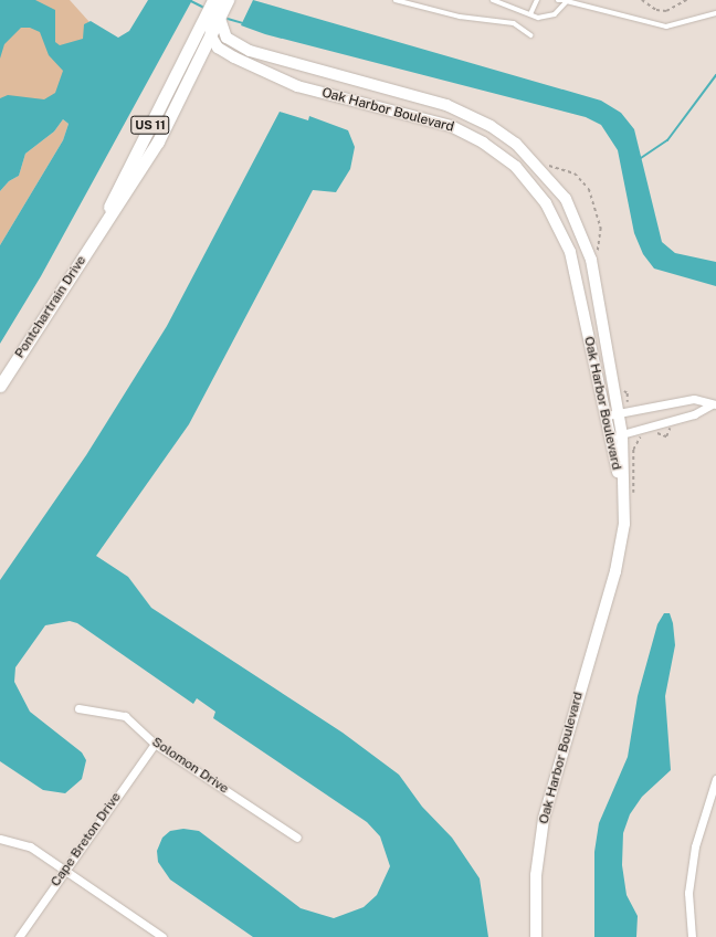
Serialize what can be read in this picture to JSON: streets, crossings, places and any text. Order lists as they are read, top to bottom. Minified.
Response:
{"streets":{"main road":["US 11","Pontchartrain Drive"],"street":["Oak Harbor Boulevard","Solomon Drive","Cape Breton Drive"]},"crossings":[["Oak Harbor Boulevard","Pontchartrain Drive"],["Solomon Drive","Cape Breton Drive"]]}
